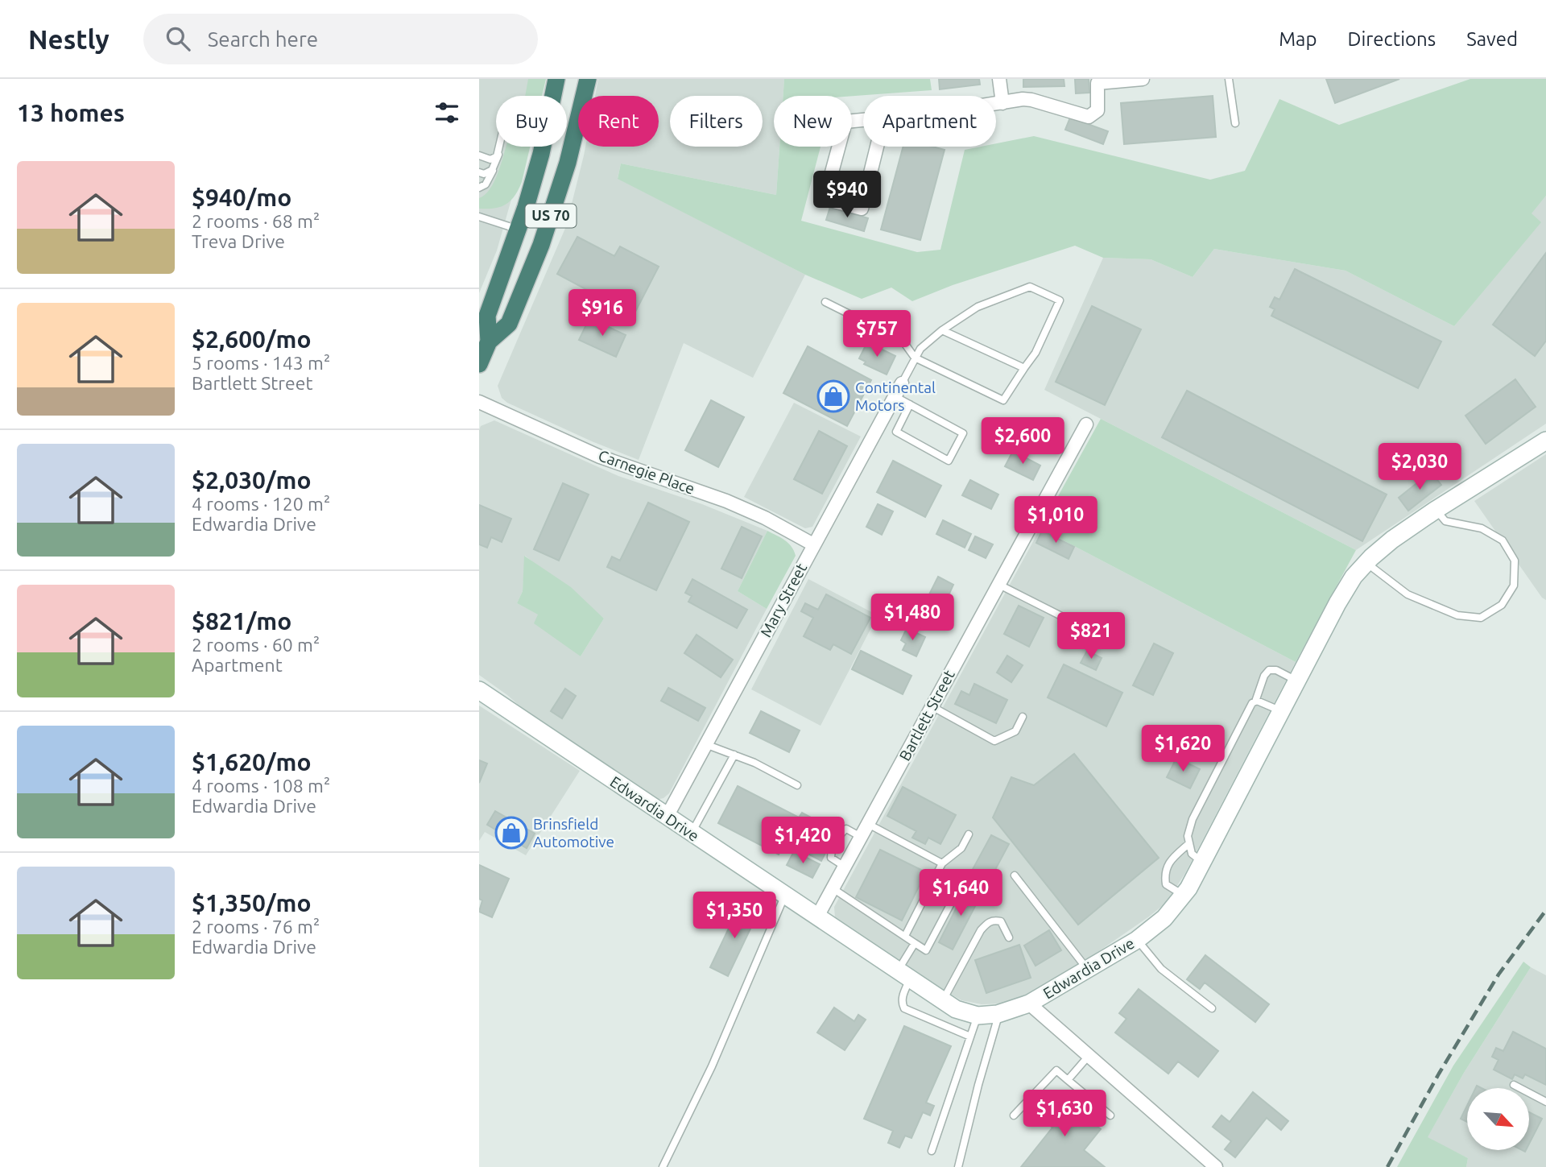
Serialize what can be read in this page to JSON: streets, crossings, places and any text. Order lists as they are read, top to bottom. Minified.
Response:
{"streets":{"highway":["US 70"],"main road":["Edwardia Drive"],"street":["Carnegie Place","Mary Street","Bartlett Street"]},"crossings":[["Carnegie Place","Mary Street"],["Mary Street","Edwardia Drive"],["Bartlett Street","Edwardia Drive"]],"places":{"shop":["Continental Motors","Brinsfield Automotive"]},"north":"bottom right","page":{"header":"Nestly","search":"Search here","nav":["Map","Directions","Saved"],"heading":"13 homes","chip":["Buy","Rent","Filters","New","Apartment"],"list":[{"name":"$940/mo","note":"2 rooms · 68 m² · Treva Drive"},{"name":"$2,600/mo","note":"5 rooms · 143 m² · Bartlett Street"},{"name":"$2,030/mo","note":"4 rooms · 120 m² · Edwardia Drive"},{"name":"$821/mo","note":"2 rooms · 60 m² · Apartment"},{"name":"$1,620/mo","note":"4 rooms · 108 m² · Edwardia Drive"},{"name":"$1,350/mo","note":"2 rooms · 76 m² · Edwardia Drive"}],"price":["$940","$916","$757","$2,600","$2,030","$1,010","$1,480","$821","$1,620","$1,420","$1,640","$1,350","$1,630"]}}
